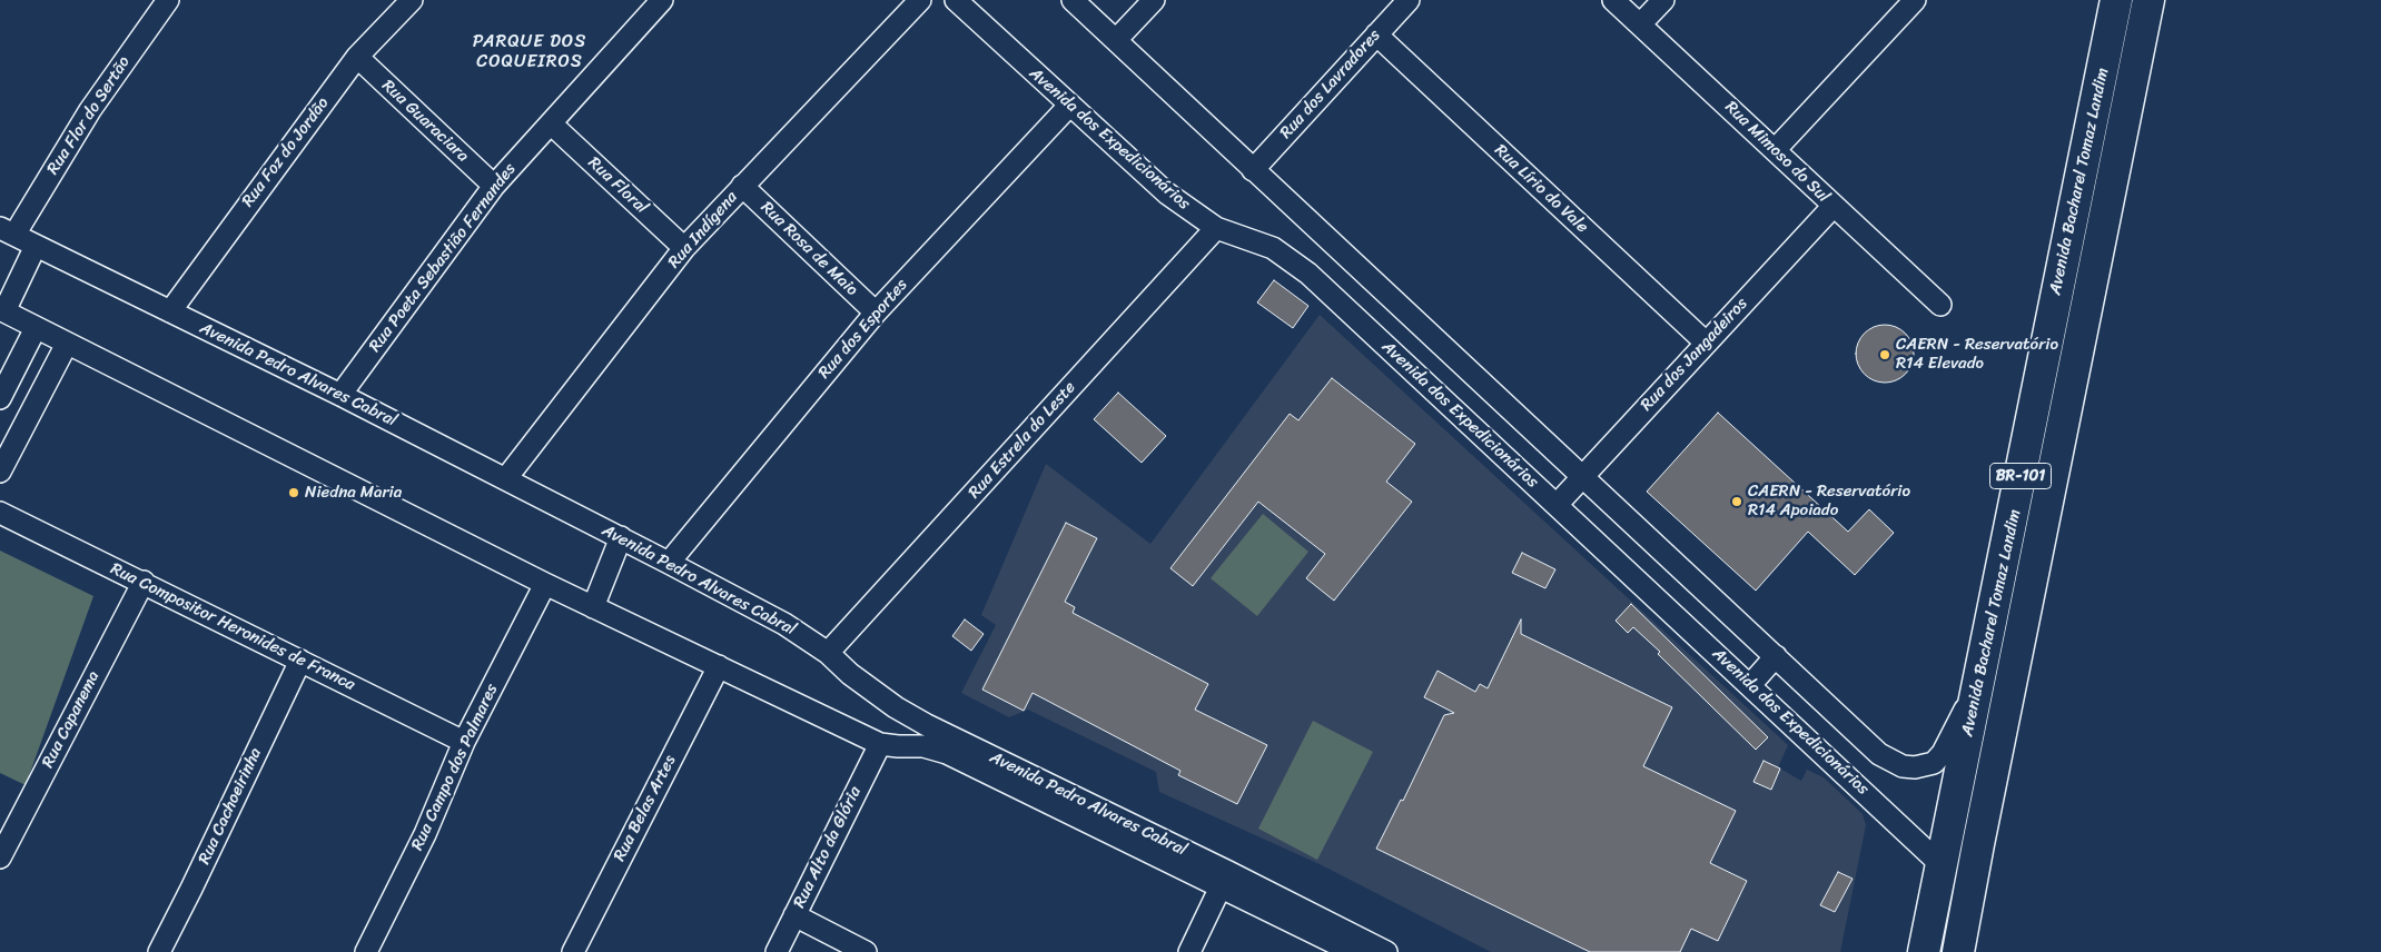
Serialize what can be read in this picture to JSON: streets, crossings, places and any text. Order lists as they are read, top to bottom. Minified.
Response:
{"streets":{"highway":["Avenida Bacharel Tomaz Landim","BR-101"],"street":["Rua dos Lavradores","Rua Flor do Sertão","Rua Guaraciara","Avenida dos Expedicionários","Rua Foz do Jordão","Rua Mimoso do Sul","Rua Floral","Rua Lírio do Vale","Rua Indígena","Rua Rosa de Maio","Rua Poeta Sebastião Fernandes","Rua dos Esportes","Rua dos Jangadeiros","Avenida Pedro Alvares Cabral","Rua Estrela do Leste","Rua Compositor Heronides de Franca","Rua Capanema","Rua Campo dos Palmares","Rua Cachoeirinha","Rua Belas Artes","Rua Alto da Glória"]},"crossings":[["Rua dos Lavradores","Rua Lírio do Vale"],["Rua Flor do Sertão","Avenida Pedro Alvares Cabral"],["Rua Guaraciara","Rua Foz do Jordão"],["Rua Guaraciara","Rua Poeta Sebastião Fernandes"],["Avenida dos Expedicionários","Avenida Bacharel Tomaz Landim"],["Avenida dos Expedicionários","Rua dos Esportes"],["Avenida dos Expedicionários","Rua dos Jangadeiros"],["Avenida dos Expedicionários","Rua Estrela do Leste"],["Rua Foz do Jordão","Avenida Pedro Alvares Cabral"],["Rua Mimoso do Sul","Rua dos Jangadeiros"],["Rua Floral","Rua Indígena"],["Rua Floral","Rua Poeta Sebastião Fernandes"],["Rua Lírio do Vale","Rua dos Jangadeiros"],["Rua Indígena","Rua Rosa de Maio"],["Rua Indígena","Avenida Pedro Alvares Cabral"],["Rua Rosa de Maio","Rua dos Esportes"],["Rua Poeta Sebastião Fernandes","Avenida Pedro Alvares Cabral"],["Rua dos Esportes","Avenida Pedro Alvares Cabral"],["Avenida Pedro Alvares Cabral","Rua Estrela do Leste"],["Avenida Pedro Alvares Cabral","Rua Campo dos Palmares"],["Avenida Pedro Alvares Cabral","Rua Belas Artes"],["Avenida Pedro Alvares Cabral","Rua Alto da Glória"],["Rua Compositor Heronides de Franca","Rua Capanema"],["Rua Compositor Heronides de Franca","Rua Campo dos Palmares"],["Rua Compositor Heronides de Franca","Rua Cachoeirinha"]],"districts":["PARQUE DOS COQUEIROS"],"places":["CAERN - Reservatório R14 Elevado","Niedna Maria","CAERN - Reservatório R14 Apoiado"]}
